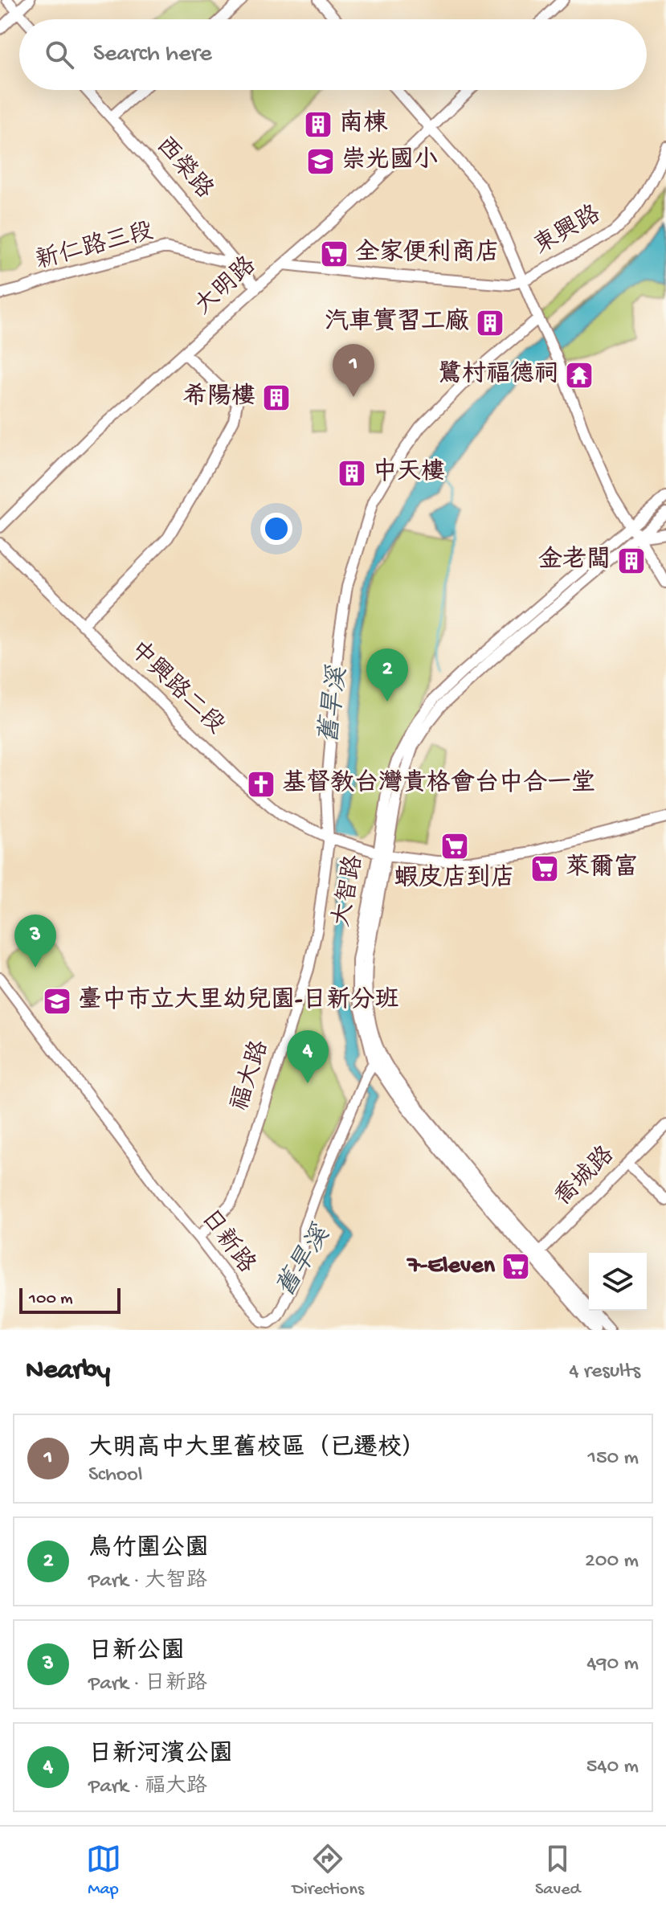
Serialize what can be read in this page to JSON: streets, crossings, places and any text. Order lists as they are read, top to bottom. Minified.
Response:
{"streets":{"street":["西榮路","東興路","新仁路三段","大明路","中興路二段","大智路","福大路","喬城路","日新路"]},"crossings":[["西榮路","新仁路三段"],["西榮路","大明路"],["中興路二段","大智路"],["中興路二段","福大路"],["大智路","喬城路"],["大智路","日新路"],["福大路","日新路"]],"water":["舊旱溪"],"places":{"building":["南棟","汽車實習工廠","希陽樓","中天樓","金老闆"],"school or university":["崇光國小","臺中市立大里幼兒園-日新分班"],"supermarket":["全家便利商店","蝦皮店到店","萊爾富","7-Eleven"],"temple":["鷺村福德祠"],"church":["基督教台灣貴格會台中合一堂"]},"scale_bar":"100 m","page":{"search":"Search here","pins":["1","2","3","4"],"scale":"100 m","heading":["Nearby","4 results"],"list":[{"mark":"1","name":"大明高中大里舊校區（已遷校）","note":"School","value":"150 m"},{"mark":"2","name":"鳥竹圍公園","note":"Park · 大智路","value":"200 m"},{"mark":"3","name":"日新公園","note":"Park · 日新路","value":"490 m"},{"mark":"4","name":"日新河濱公園","note":"Park · 福大路","value":"540 m"}],"nav":["Map","Directions","Saved"]}}
